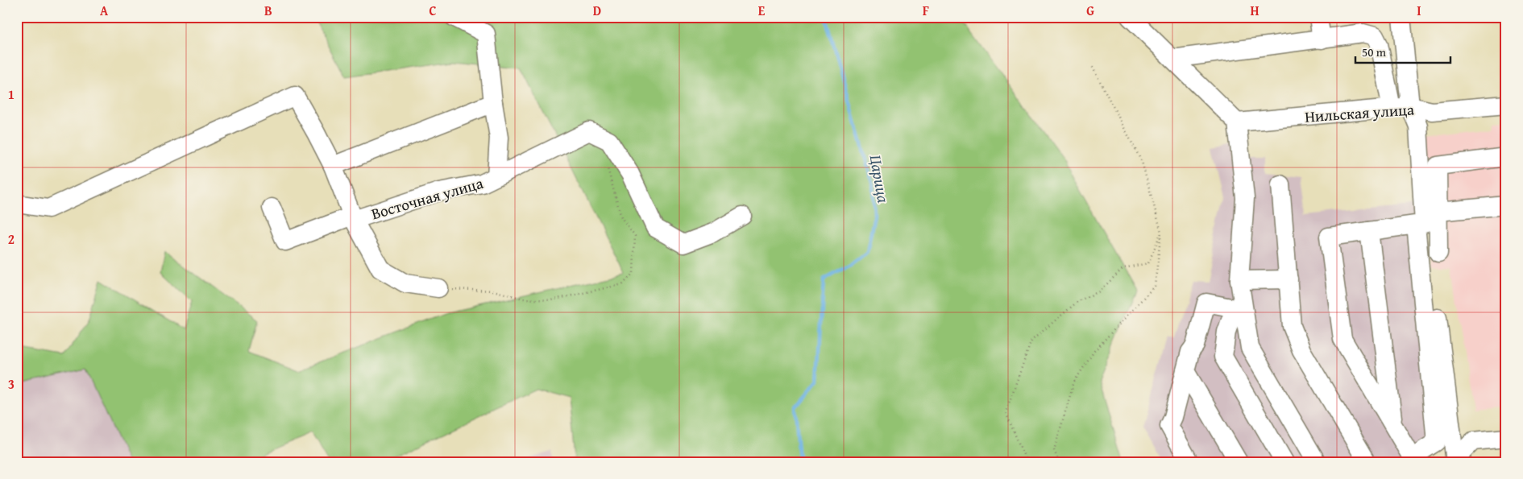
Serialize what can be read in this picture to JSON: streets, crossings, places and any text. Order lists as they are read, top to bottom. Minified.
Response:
{"streets":{"street":["Нильская улица","Восточная улица"]},"water":["Царица"],"scale_bar":"50 m","grid":{"columns":["A","B","C","D","E","F","G","H","I"],"rows":["1","2","3"]}}
